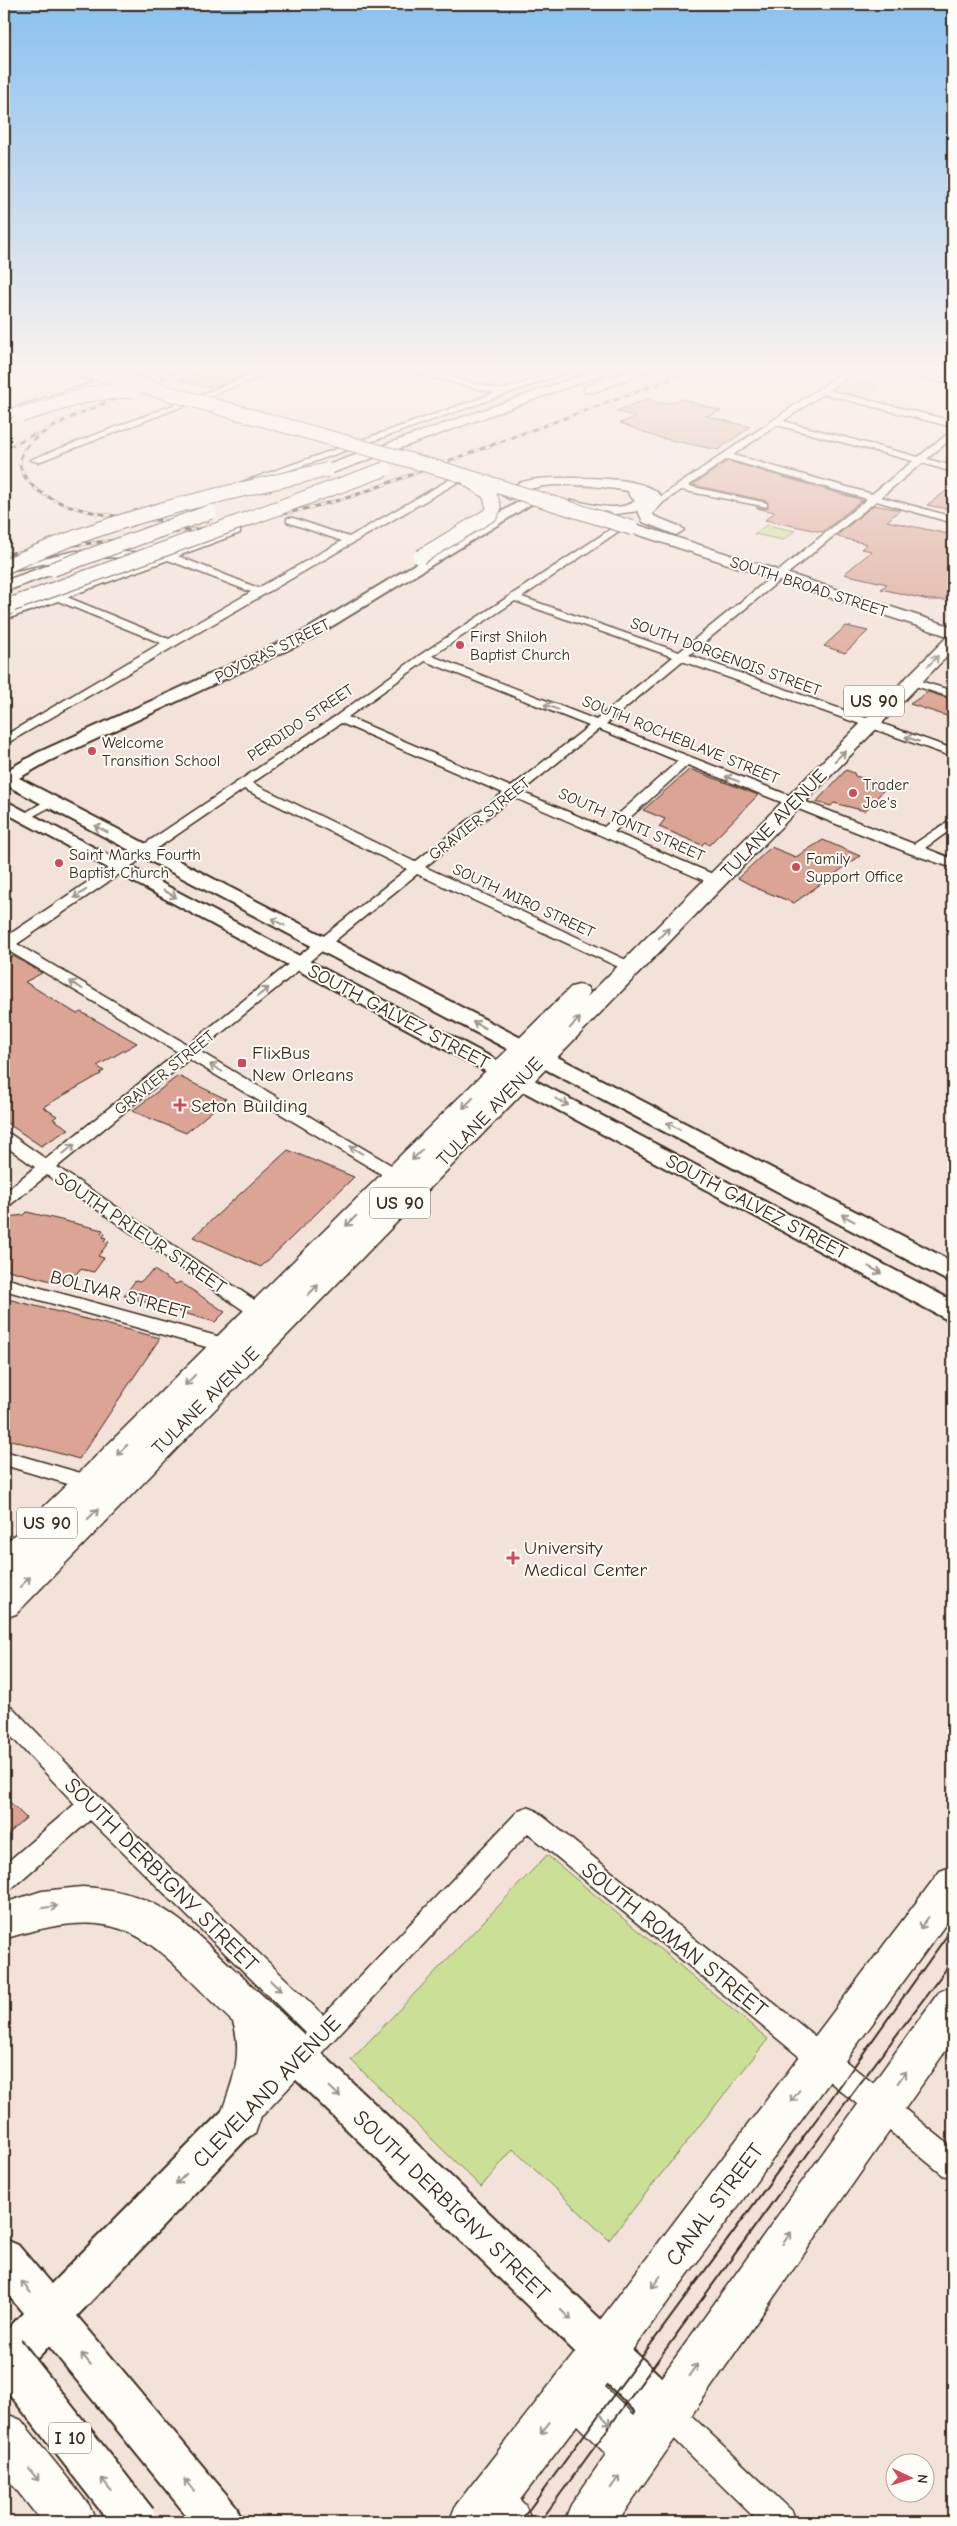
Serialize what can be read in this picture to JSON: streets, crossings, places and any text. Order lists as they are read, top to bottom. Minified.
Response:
{"streets":{"main road":["SOUTH BROAD STREET","US 90","TULANE AVENUE","CANAL STREET","I 10"],"street":["POYDRAS STREET","SOUTH DORGENOIS STREET","PERDIDO STREET","SOUTH ROCHEBLAVE STREET","GRAVIER STREET","SOUTH TONTI STREET","SOUTH MIRO STREET","SOUTH GALVEZ STREET","SOUTH PRIEUR STREET","BOLIVAR STREET","SOUTH DERBIGNY STREET","SOUTH ROMAN STREET","CLEVELAND AVENUE"]},"crossings":[["SOUTH BROAD STREET","PERDIDO STREET"],["SOUTH BROAD STREET","GRAVIER STREET"],["SOUTH BROAD STREET","TULANE AVENUE"],["POYDRAS STREET","SOUTH GALVEZ STREET"],["SOUTH DORGENOIS STREET","PERDIDO STREET"],["SOUTH DORGENOIS STREET","GRAVIER STREET"],["SOUTH DORGENOIS STREET","TULANE AVENUE"],["PERDIDO STREET","SOUTH ROCHEBLAVE STREET"],["PERDIDO STREET","SOUTH TONTI STREET"],["PERDIDO STREET","SOUTH MIRO STREET"],["PERDIDO STREET","SOUTH GALVEZ STREET"],["SOUTH ROCHEBLAVE STREET","GRAVIER STREET"],["SOUTH ROCHEBLAVE STREET","TULANE AVENUE"],["GRAVIER STREET","SOUTH TONTI STREET"],["GRAVIER STREET","SOUTH MIRO STREET"],["GRAVIER STREET","SOUTH GALVEZ STREET"],["GRAVIER STREET","SOUTH PRIEUR STREET"],["TULANE AVENUE","SOUTH TONTI STREET"],["TULANE AVENUE","SOUTH MIRO STREET"],["TULANE AVENUE","SOUTH GALVEZ STREET"],["TULANE AVENUE","SOUTH PRIEUR STREET"],["TULANE AVENUE","BOLIVAR STREET"],["SOUTH DERBIGNY STREET","CLEVELAND AVENUE"],["SOUTH DERBIGNY STREET","CANAL STREET"],["SOUTH ROMAN STREET","CLEVELAND AVENUE"],["SOUTH ROMAN STREET","CANAL STREET"]],"one_way":["SOUTH ROCHEBLAVE STREET","SOUTH DERBIGNY STREET","CLEVELAND AVENUE"],"places":{"other":["First Shiloh Baptist Church","Welcome Transition School","Trader Joe's","Saint Marks Fourth Baptist Church","Family Support Office"],"transit":["FlixBus New Orleans"],"health":["Seton Building","University Medical Center"]},"north":"right"}
